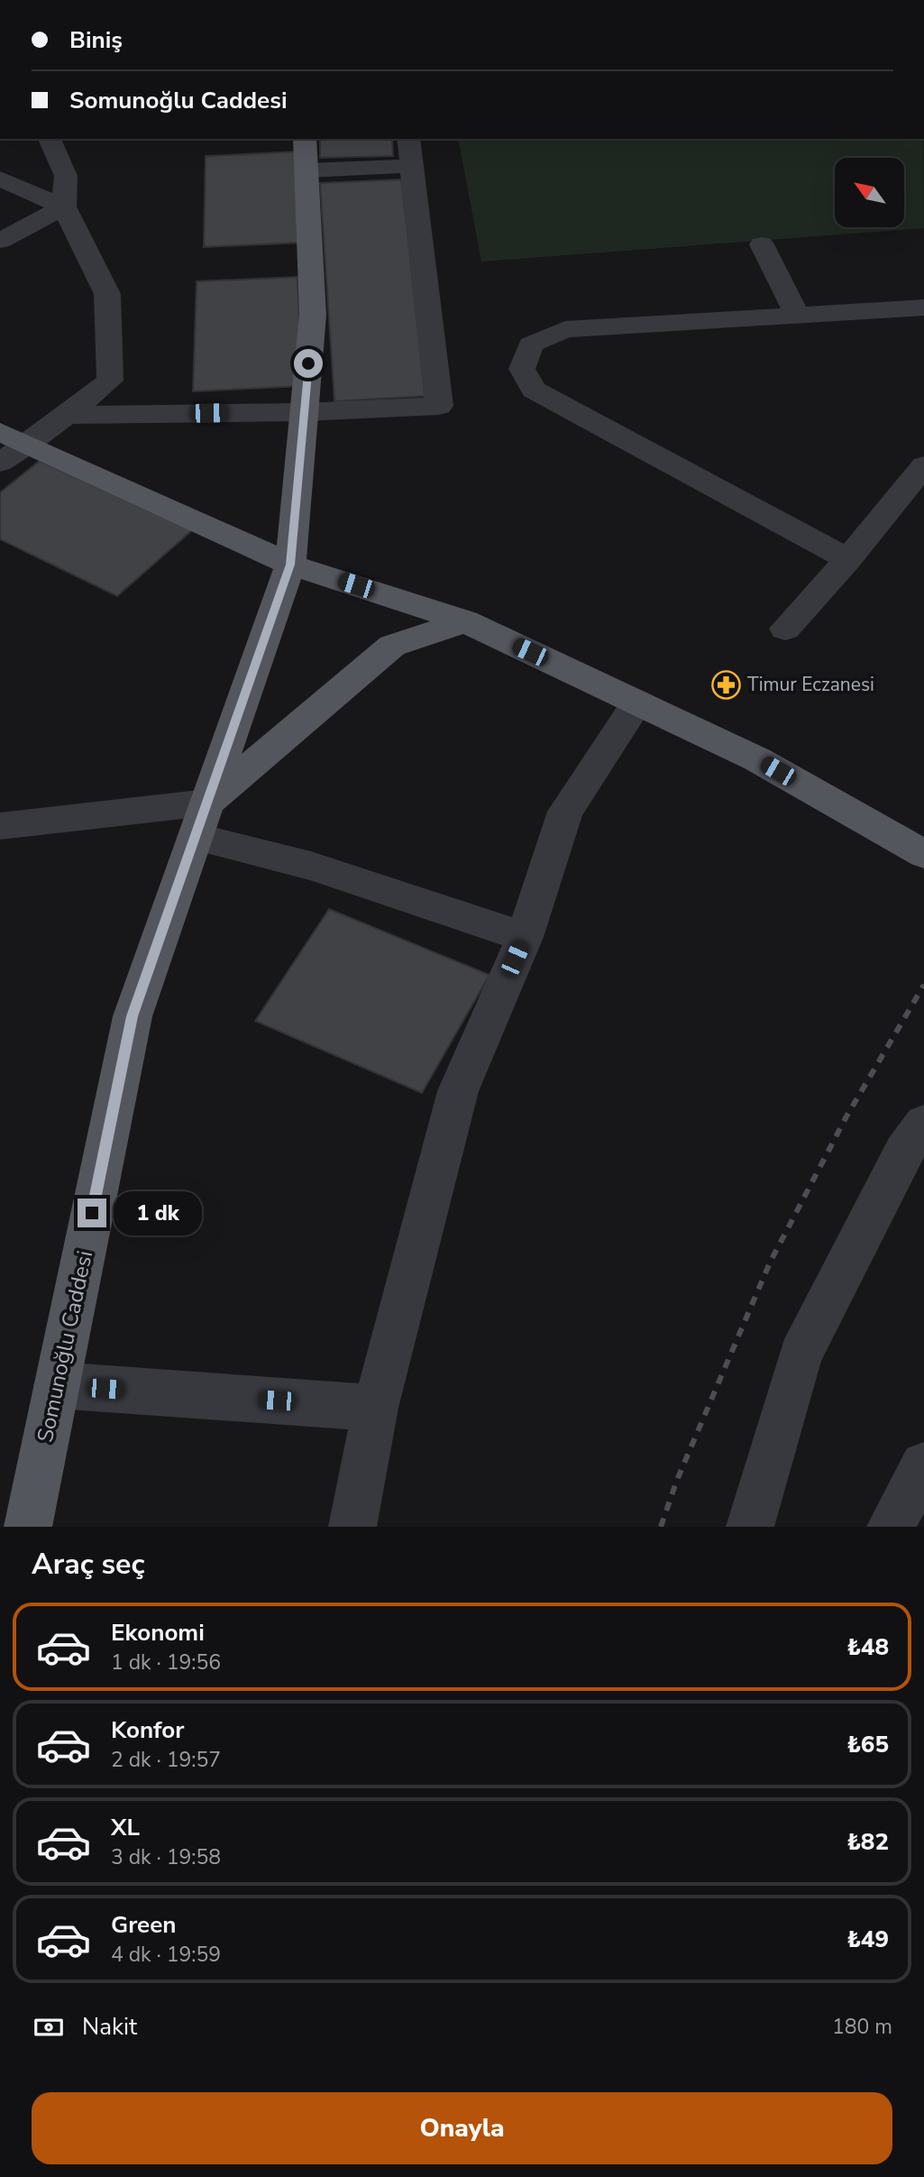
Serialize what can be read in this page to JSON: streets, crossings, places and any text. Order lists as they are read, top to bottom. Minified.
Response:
{"streets":{"main road":["Somunoğlu Caddesi"]},"places":{"pharmacy":["Timur Eczanesi"]},"north":"top left","page":{"banner":["Biniş","Somunoğlu Caddesi"],"bubble":"1 dk","heading":"Araç seç","list":[{"name":"Ekonomi","note":"1 dk · 19:56","value":"₺48"},{"name":"Konfor","note":"2 dk · 19:57","value":"₺65"},{"name":"XL","note":"3 dk · 19:58","value":"₺82"},{"name":"Green","note":"4 dk · 19:59","value":"₺49"}],"pay":["Nakit","180 m"],"buttons":"Onayla"}}
